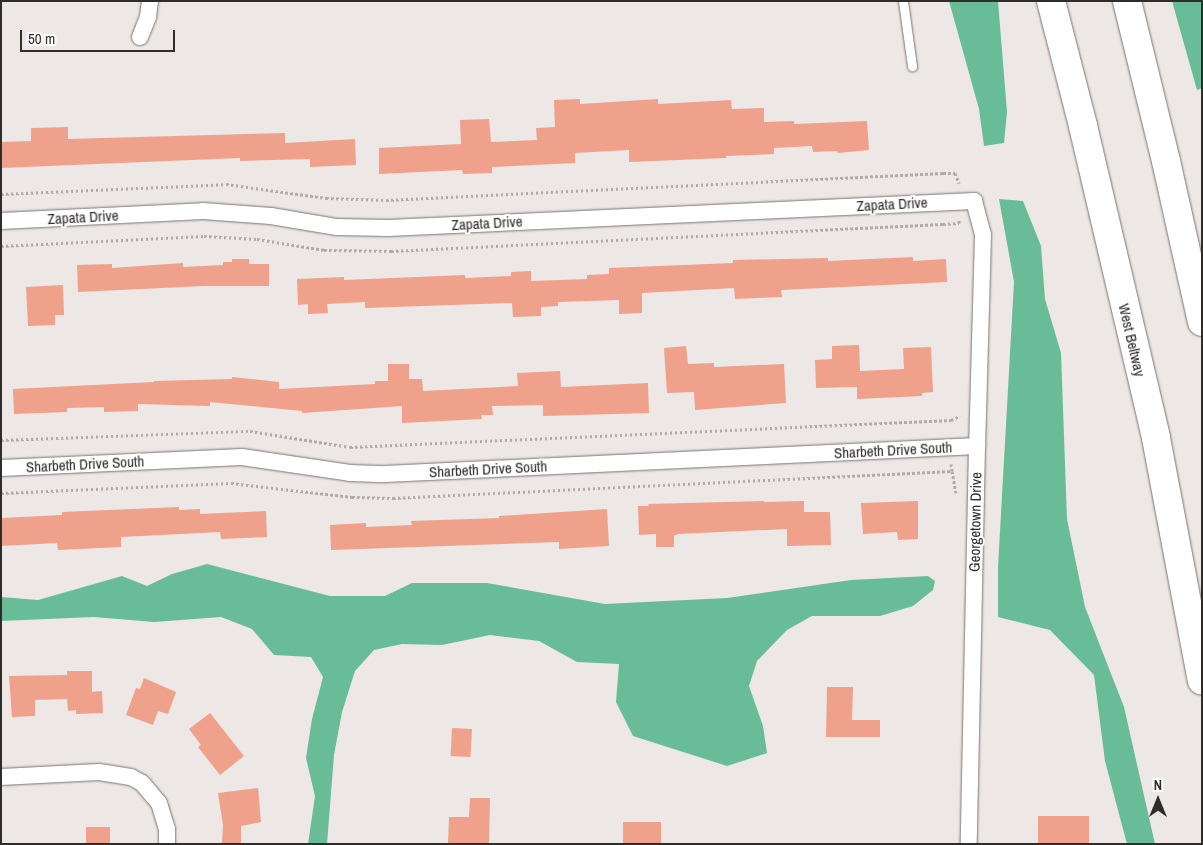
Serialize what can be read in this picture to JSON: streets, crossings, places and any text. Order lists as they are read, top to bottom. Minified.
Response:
{"streets":{"highway":["West Beltway"],"street":["Zapata Drive","Sharbeth Drive South","Georgetown Drive"]},"crossings":[["Zapata Drive","Georgetown Drive"],["Sharbeth Drive South","Georgetown Drive"]],"scale_bar":"50 m","north":"top"}
